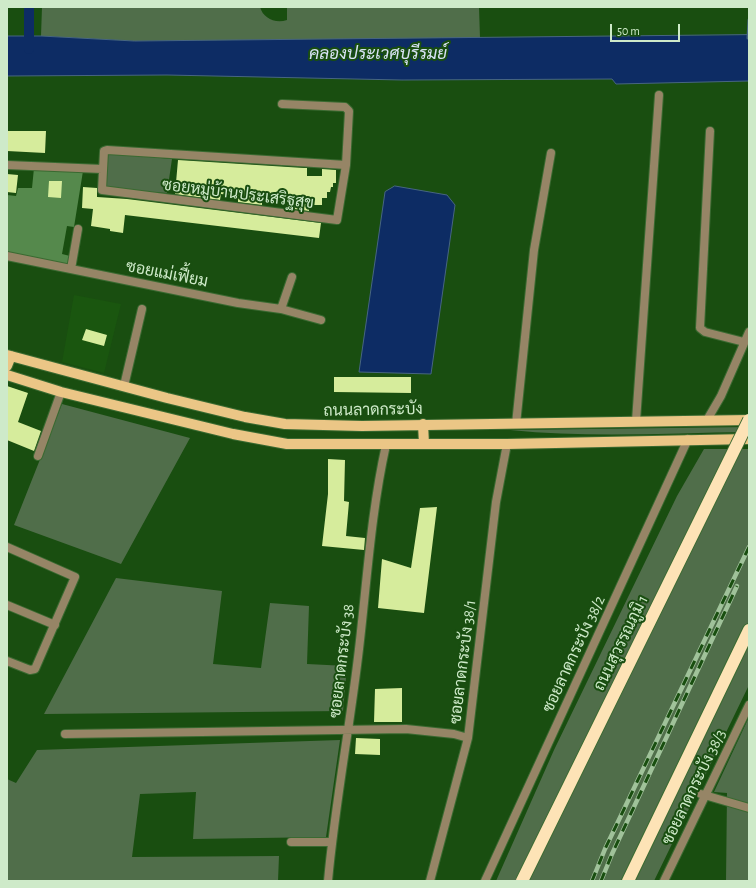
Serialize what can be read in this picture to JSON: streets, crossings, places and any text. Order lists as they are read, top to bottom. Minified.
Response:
{"streets":{"highway":["ถนนสุวรรณภูมิ 1"],"main road":["ถนนลาดกระบัง"],"street":["ซอยหมู่บ้านประเสริฐสุข","ซอยแม่เฟี้ยม","ซอยลาดกระบัง 38/2","ซอยลาดกระบัง 38","ซอยลาดกระบัง 38/1","ซอยลาดกระบัง 38/3"]},"crossings":[["ถนนลาดกระบัง","ถนนสุวรรณภูมิ 1"]],"water":["คลองประเวศบุรีรมย์"],"scale_bar":"50 m"}
